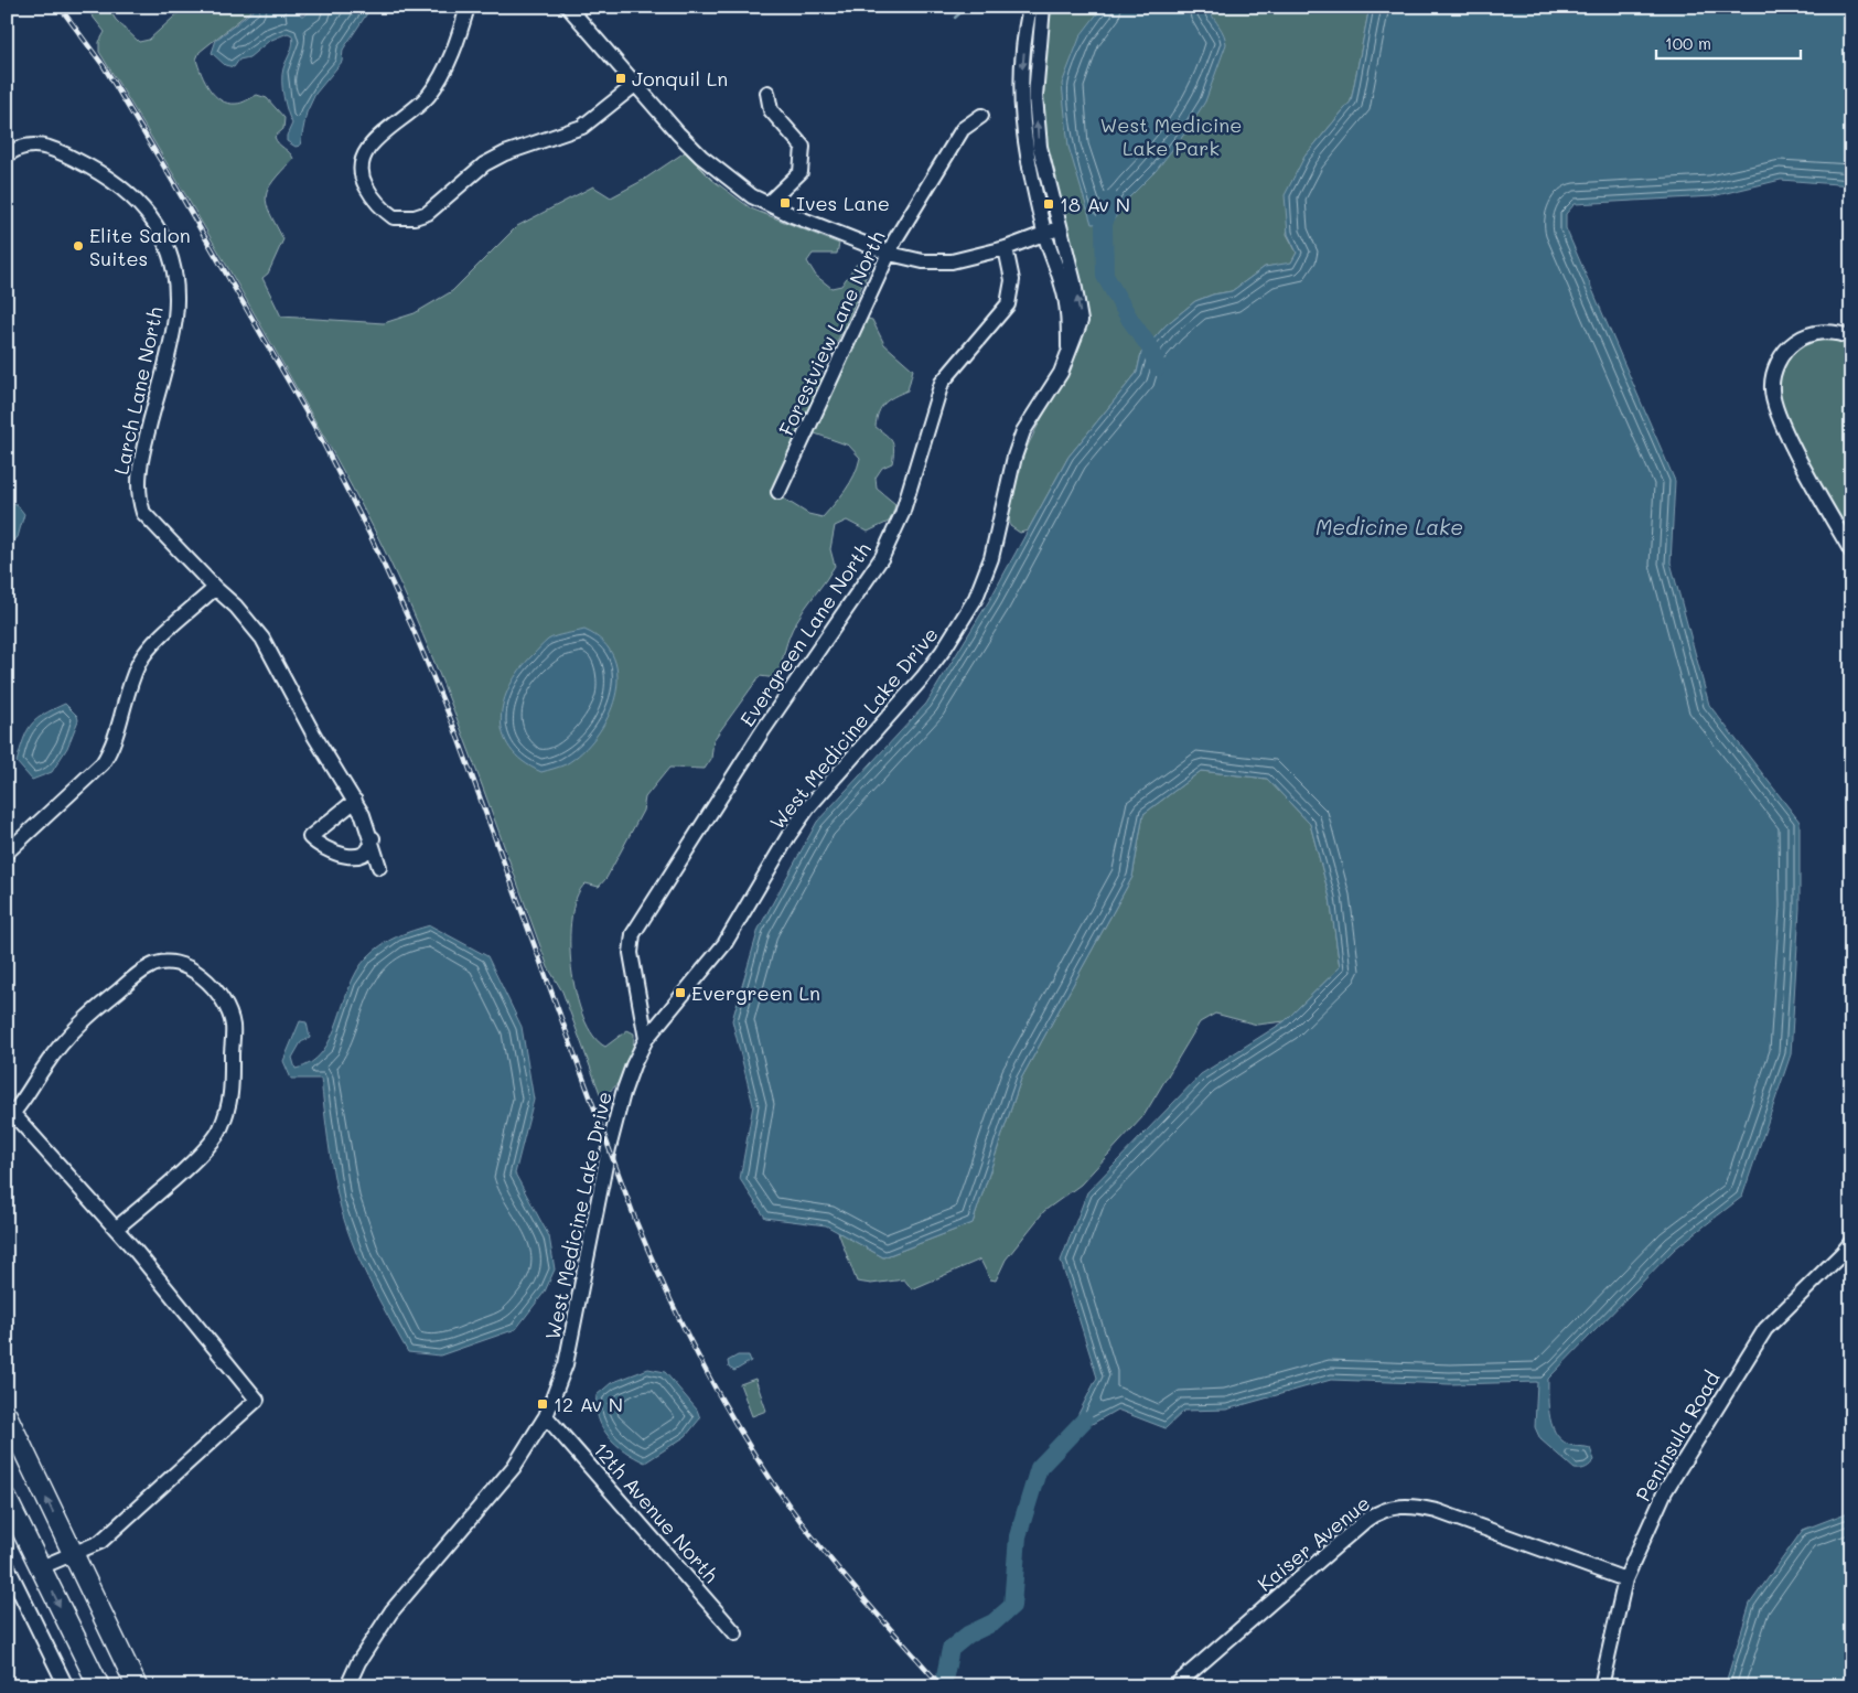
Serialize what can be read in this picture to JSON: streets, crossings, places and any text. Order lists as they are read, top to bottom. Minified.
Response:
{"streets":{"street":["Forestview Lane North","Larch Lane North","Evergreen Lane North","West Medicine Lake Drive","Peninsula Road","12th Avenue North","Kaiser Avenue"]},"crossings":[["Evergreen Lane North","West Medicine Lake Drive"],["West Medicine Lake Drive","12th Avenue North"],["Peninsula Road","Kaiser Avenue"]],"water":["Medicine Lake"],"parks":["West Medicine Lake Park"],"places":{"transit":["Jonquil Ln","Ives Lane","18 Av N","Evergreen Ln","12 Av N"],"other":["Elite Salon Suites"]},"scale_bar":"100 m"}
